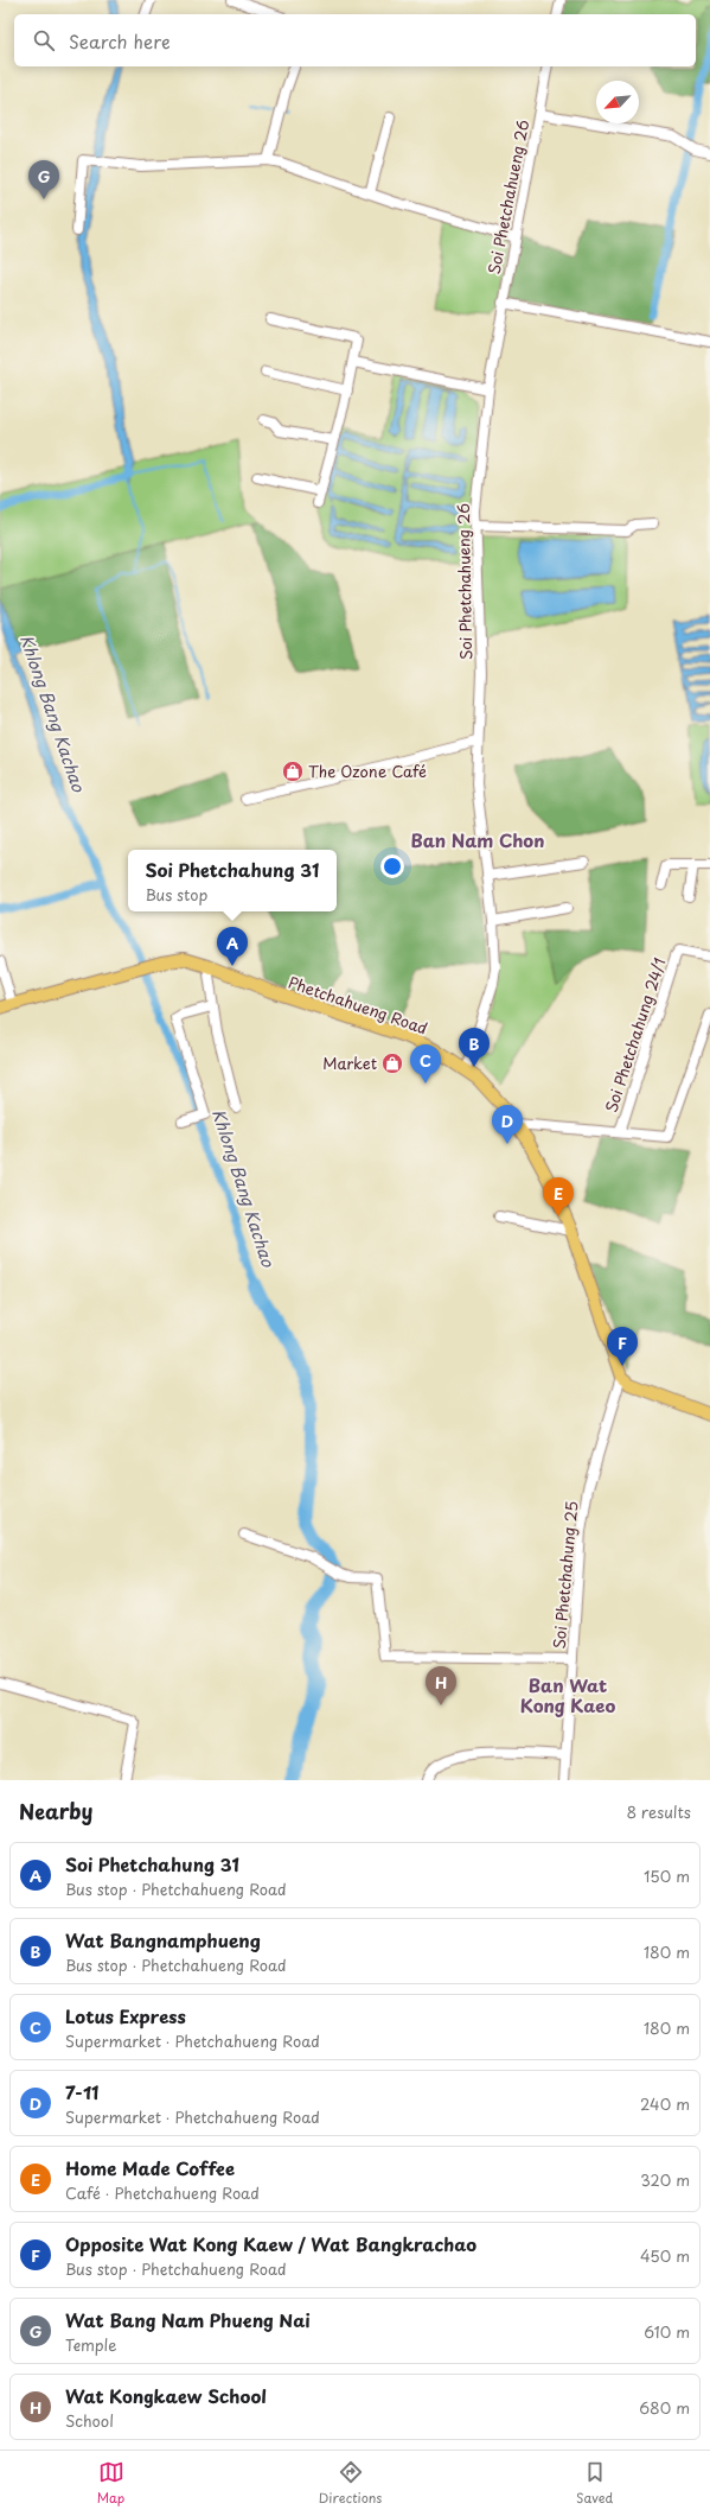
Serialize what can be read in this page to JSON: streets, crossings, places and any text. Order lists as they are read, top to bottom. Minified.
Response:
{"streets":{"main road":["Phetchahueng Road"],"street":["Soi Phetchahueng 26","Soi Phetchahung 24/1","Soi Phetchahung 25"]},"crossings":[["Soi Phetchahueng 26","Phetchahueng Road"],["Phetchahueng Road","Soi Phetchahung 25"]],"districts":["Ban Nam Chon","Ban Wat Kong Kaeo"],"water":["Khlong Bang Kachao"],"places":{"shop":["The Ozone Café","Market"]},"north":"bottom left","page":{"search":"Search here","pins":["G","A","B","C","D","E","F","H"],"popup":["Soi Phetchahung 31","Bus stop"],"heading":["Nearby","8 results"],"list":[{"mark":"A","name":"Soi Phetchahung 31","note":"Bus stop · Phetchahueng Road","value":"150 m"},{"mark":"B","name":"Wat Bangnamphueng","note":"Bus stop · Phetchahueng Road","value":"180 m"},{"mark":"C","name":"Lotus Express","note":"Supermarket · Phetchahueng Road","value":"180 m"},{"mark":"D","name":"7-11","note":"Supermarket · Phetchahueng Road","value":"240 m"},{"mark":"E","name":"Home Made Coffee","note":"Café · Phetchahueng Road","value":"320 m"},{"mark":"F","name":"Opposite Wat Kong Kaew / Wat Bangkrachao","note":"Bus stop · Phetchahueng Road","value":"450 m"},{"mark":"G","name":"Wat Bang Nam Phueng Nai","note":"Temple","value":"610 m"},{"mark":"H","name":"Wat Kongkaew School","note":"School","value":"680 m"}],"nav":["Map","Directions","Saved"]}}
